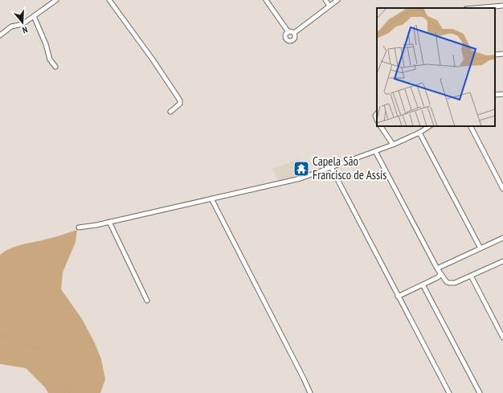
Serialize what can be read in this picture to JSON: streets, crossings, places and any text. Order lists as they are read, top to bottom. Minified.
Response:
{"places":{"temple":["Capela São Francisco de Assis"]},"north":"bottom"}
